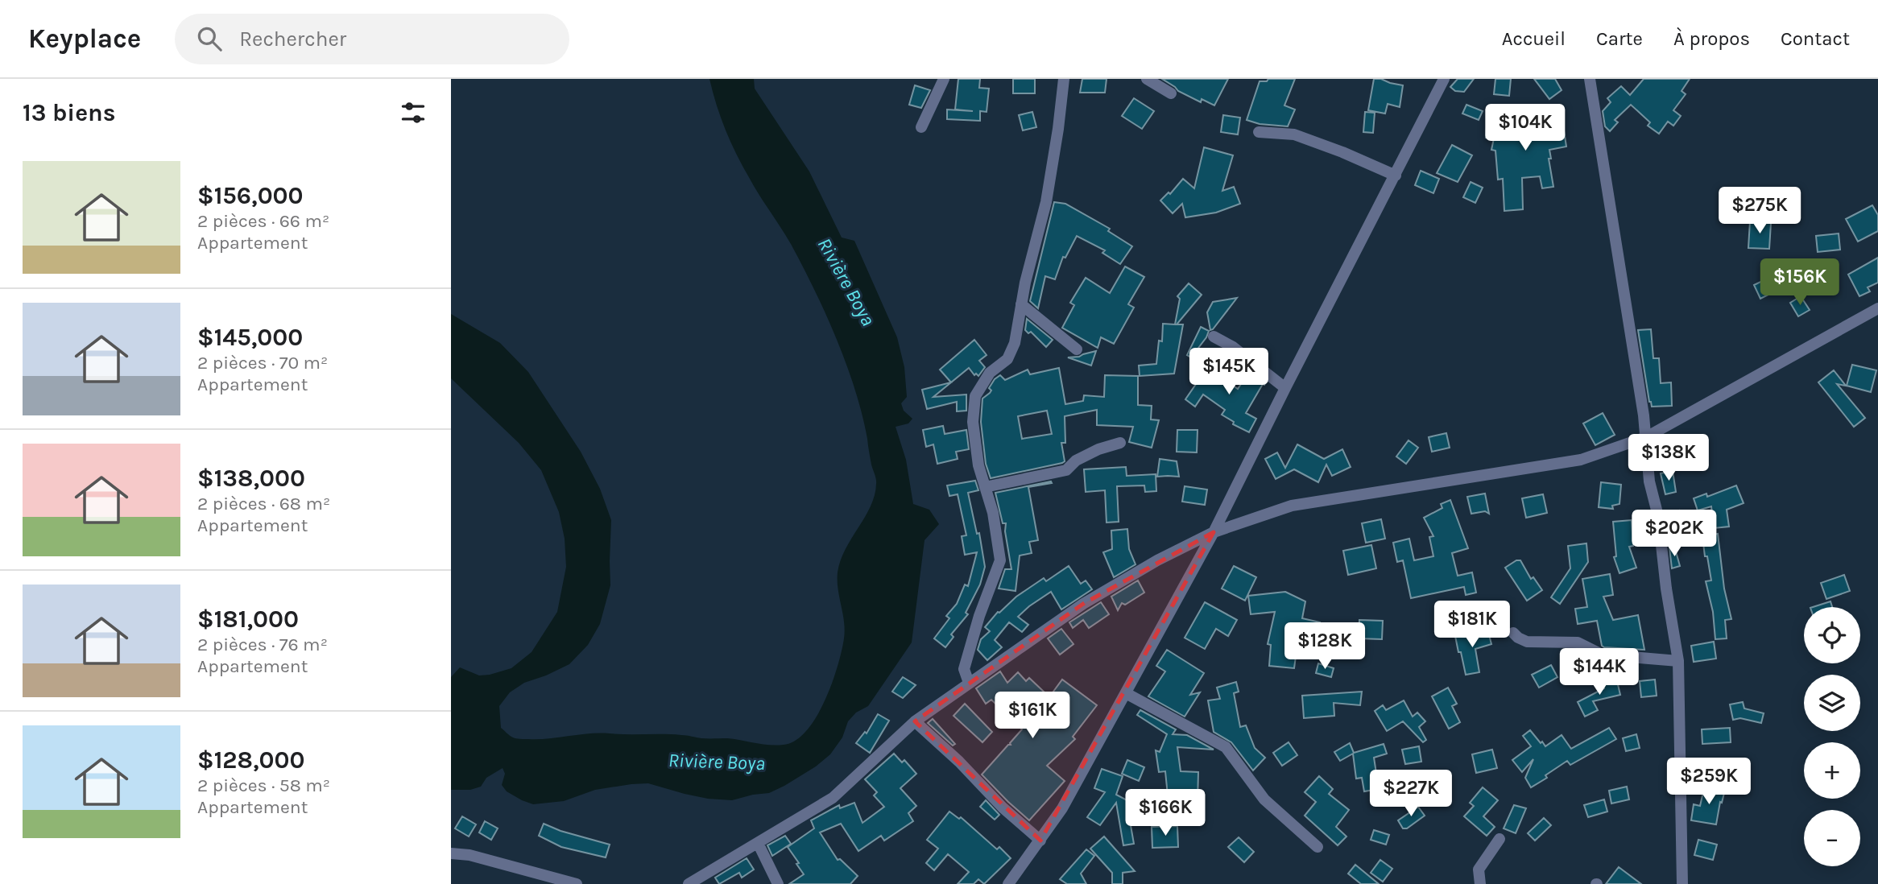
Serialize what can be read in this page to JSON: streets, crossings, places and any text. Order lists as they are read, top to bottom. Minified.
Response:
{"water":["Rivière Boya"],"page":{"header":"Keyplace","search":"Rechercher","nav":["Accueil","Carte","À propos","Contact"],"heading":"13 biens","price":["$104K","$275K","$156K","$145K","$138K","$202K","$181K","$128K","$144K","$161K","$259K","$227K","$166K"],"list":[{"name":"$156,000","note":"2 pièces · 66 m² · Appartement"},{"name":"$145,000","note":"2 pièces · 70 m² · Appartement"},{"name":"$138,000","note":"2 pièces · 68 m² · Appartement"},{"name":"$181,000","note":"2 pièces · 76 m² · Appartement"},{"name":"$128,000","note":"2 pièces · 58 m² · Appartement"}],"map_buttons":["+","−"]}}
